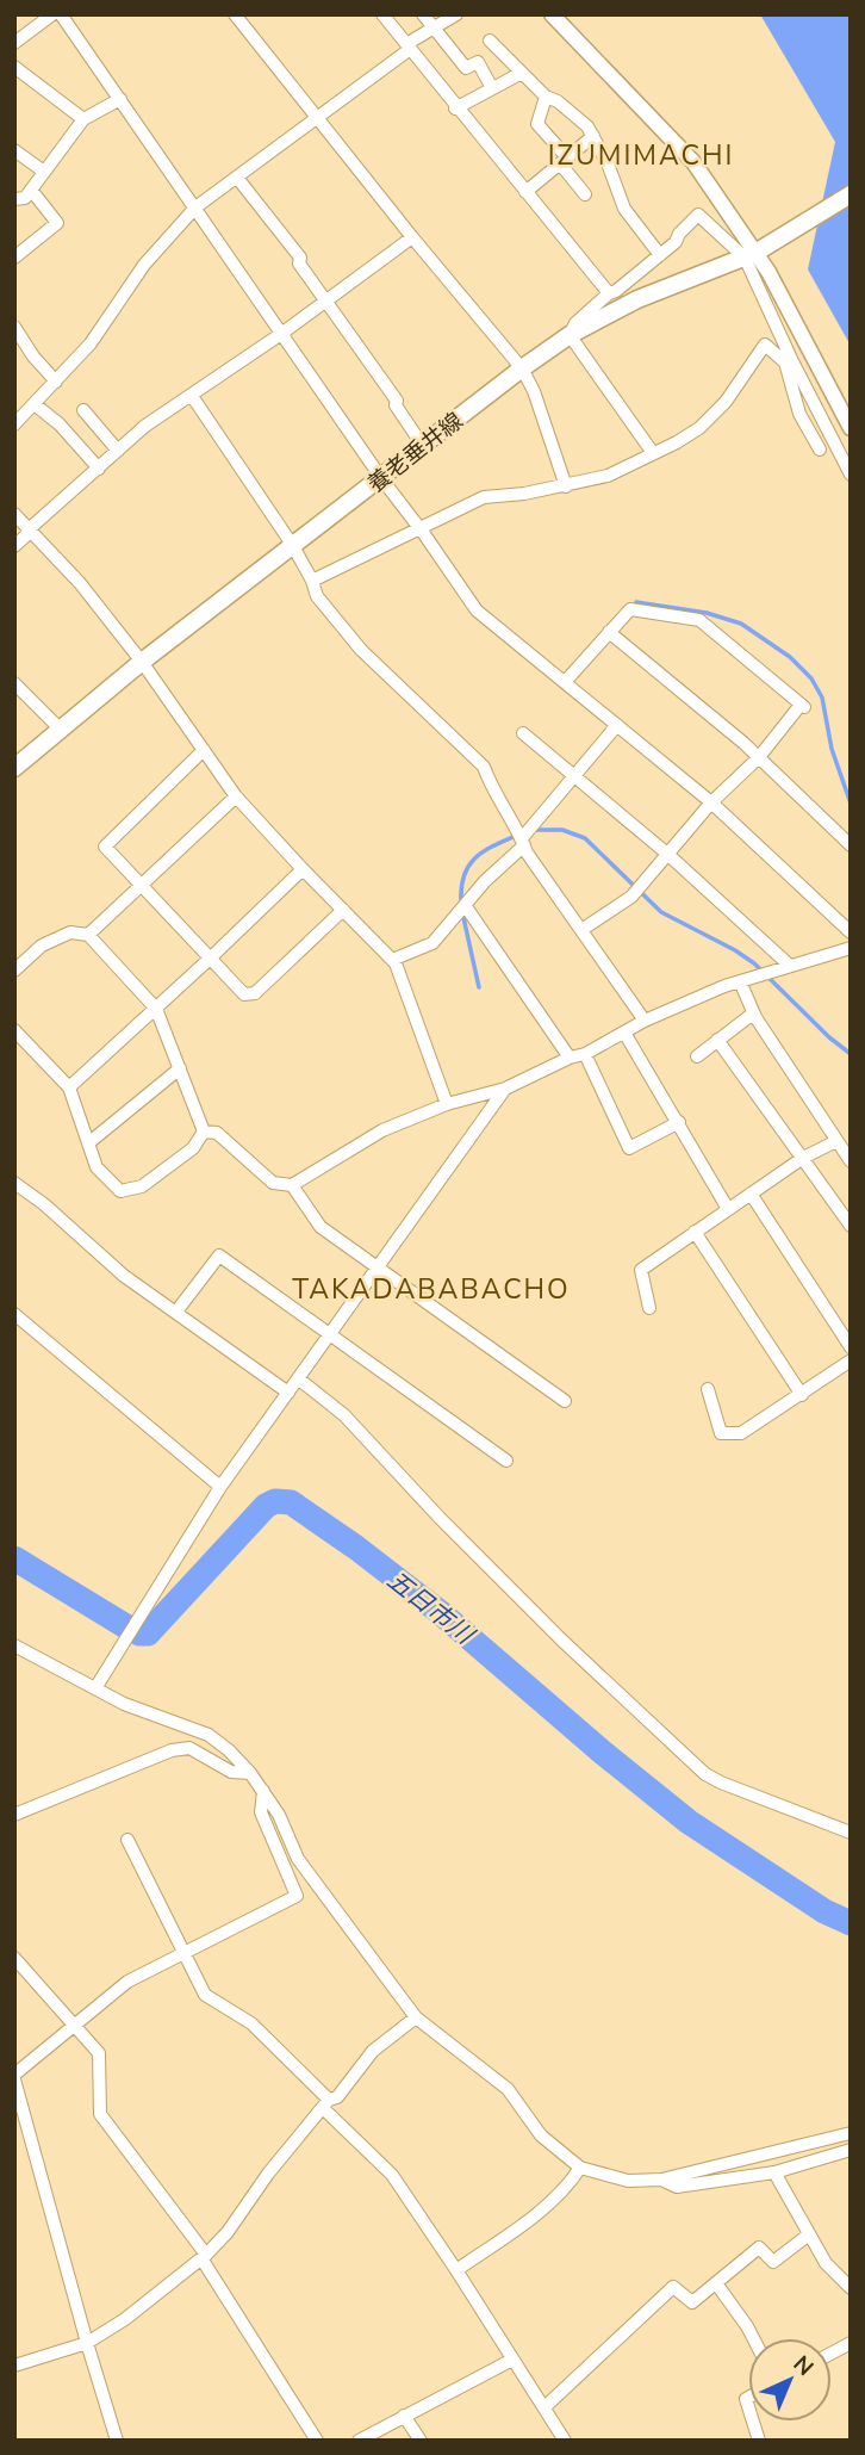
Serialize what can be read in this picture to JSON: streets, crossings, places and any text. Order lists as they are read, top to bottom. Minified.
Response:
{"streets":{"main road":["養老垂井線"]},"districts":["IZUMIMACHI","TAKADABABACHO"],"water":["五日市川"],"north":"top right"}
